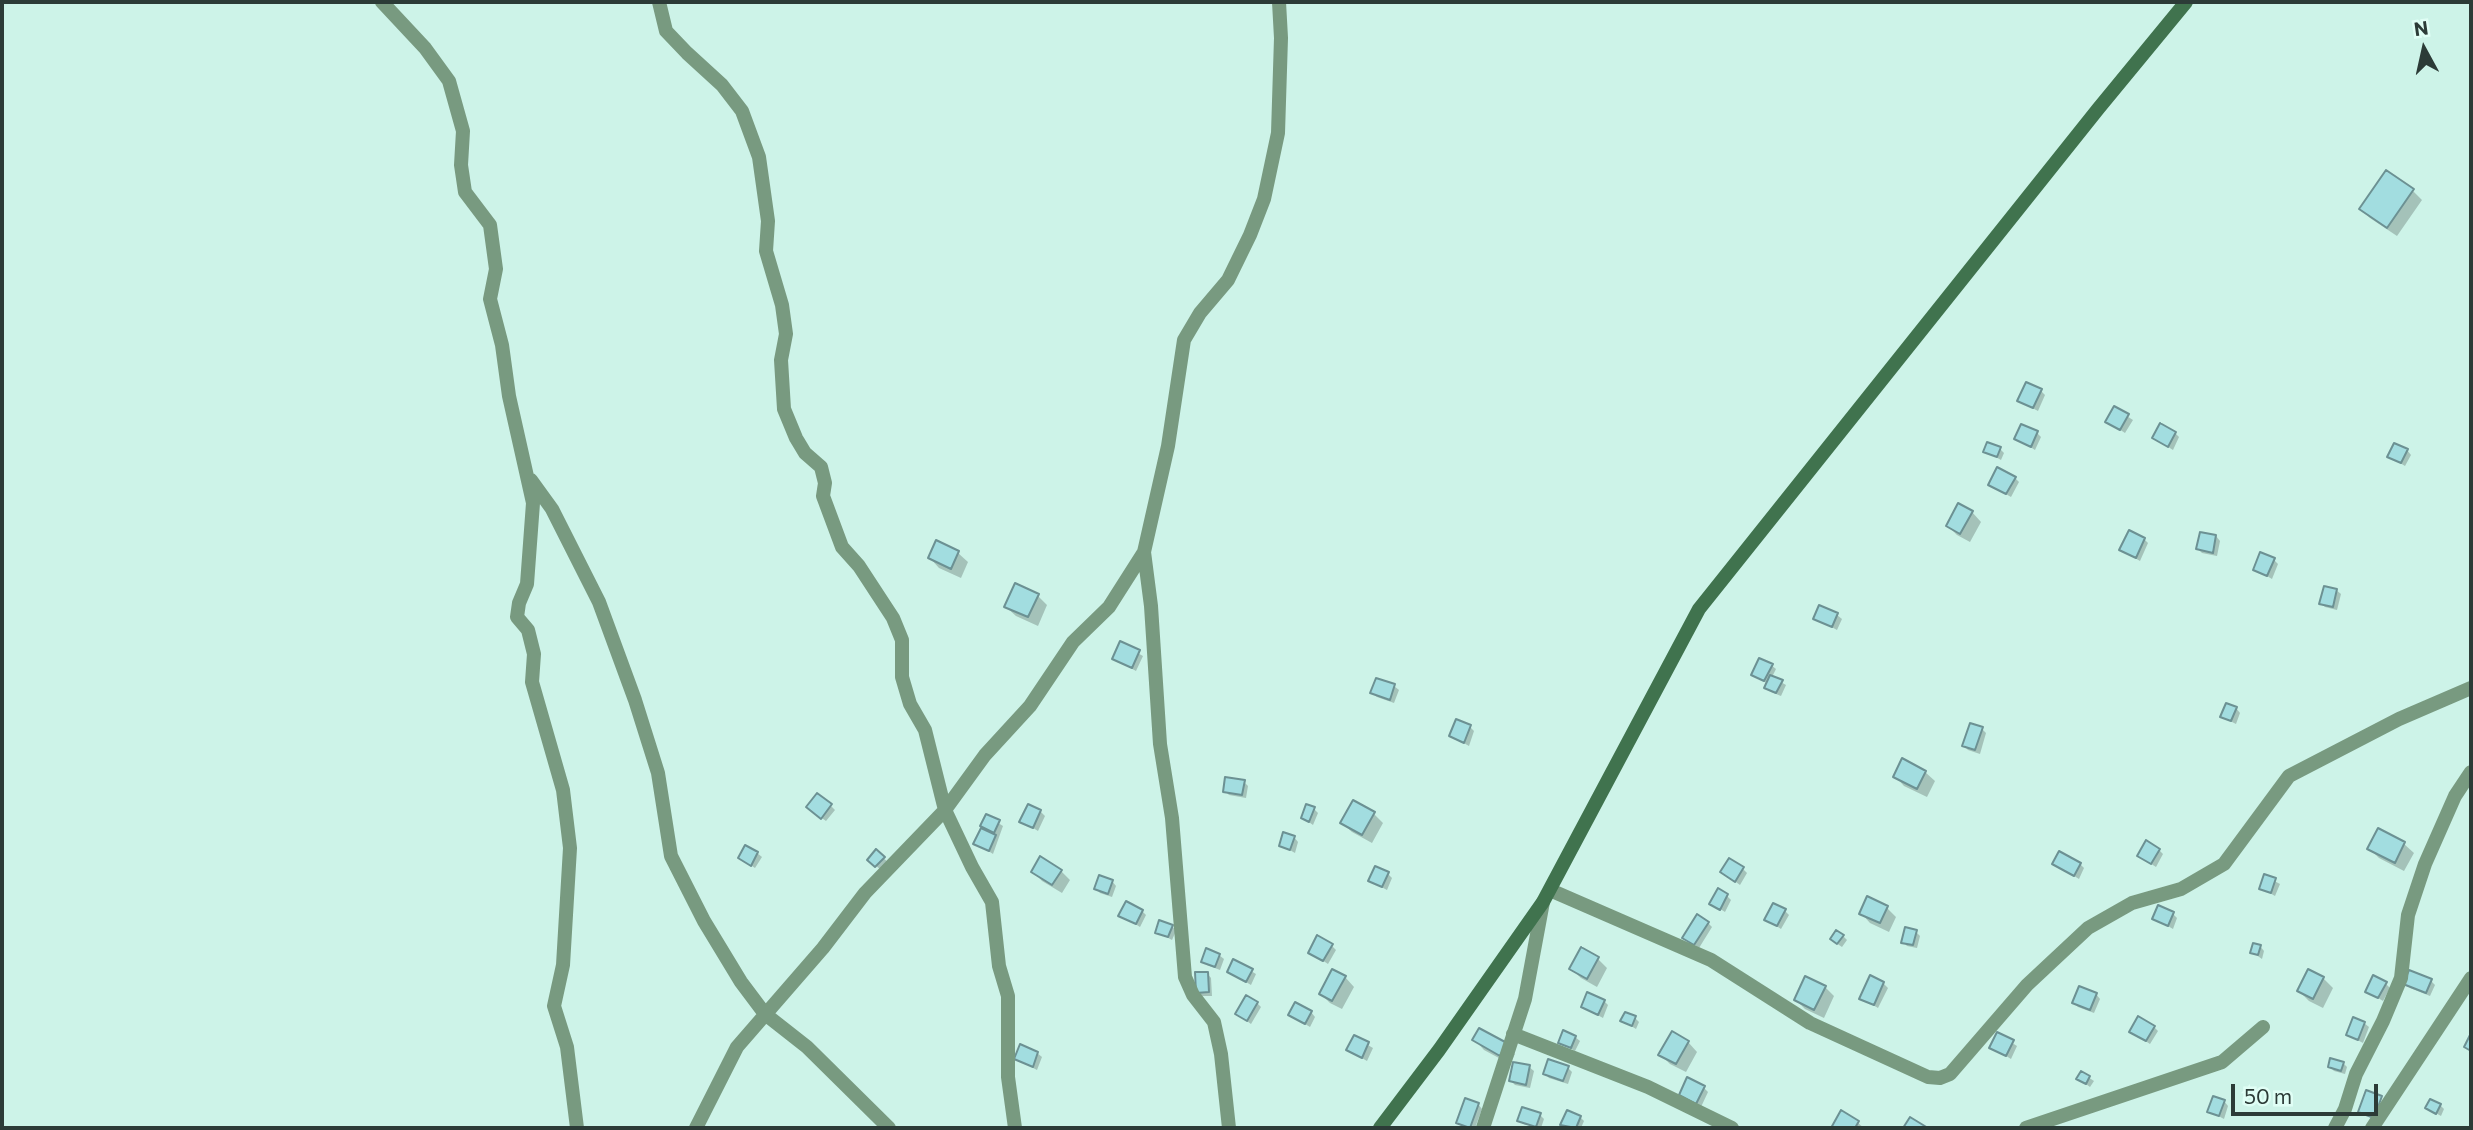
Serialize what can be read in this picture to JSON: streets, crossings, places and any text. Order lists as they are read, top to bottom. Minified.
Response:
{"scale_bar":"50 m","north":"top"}
